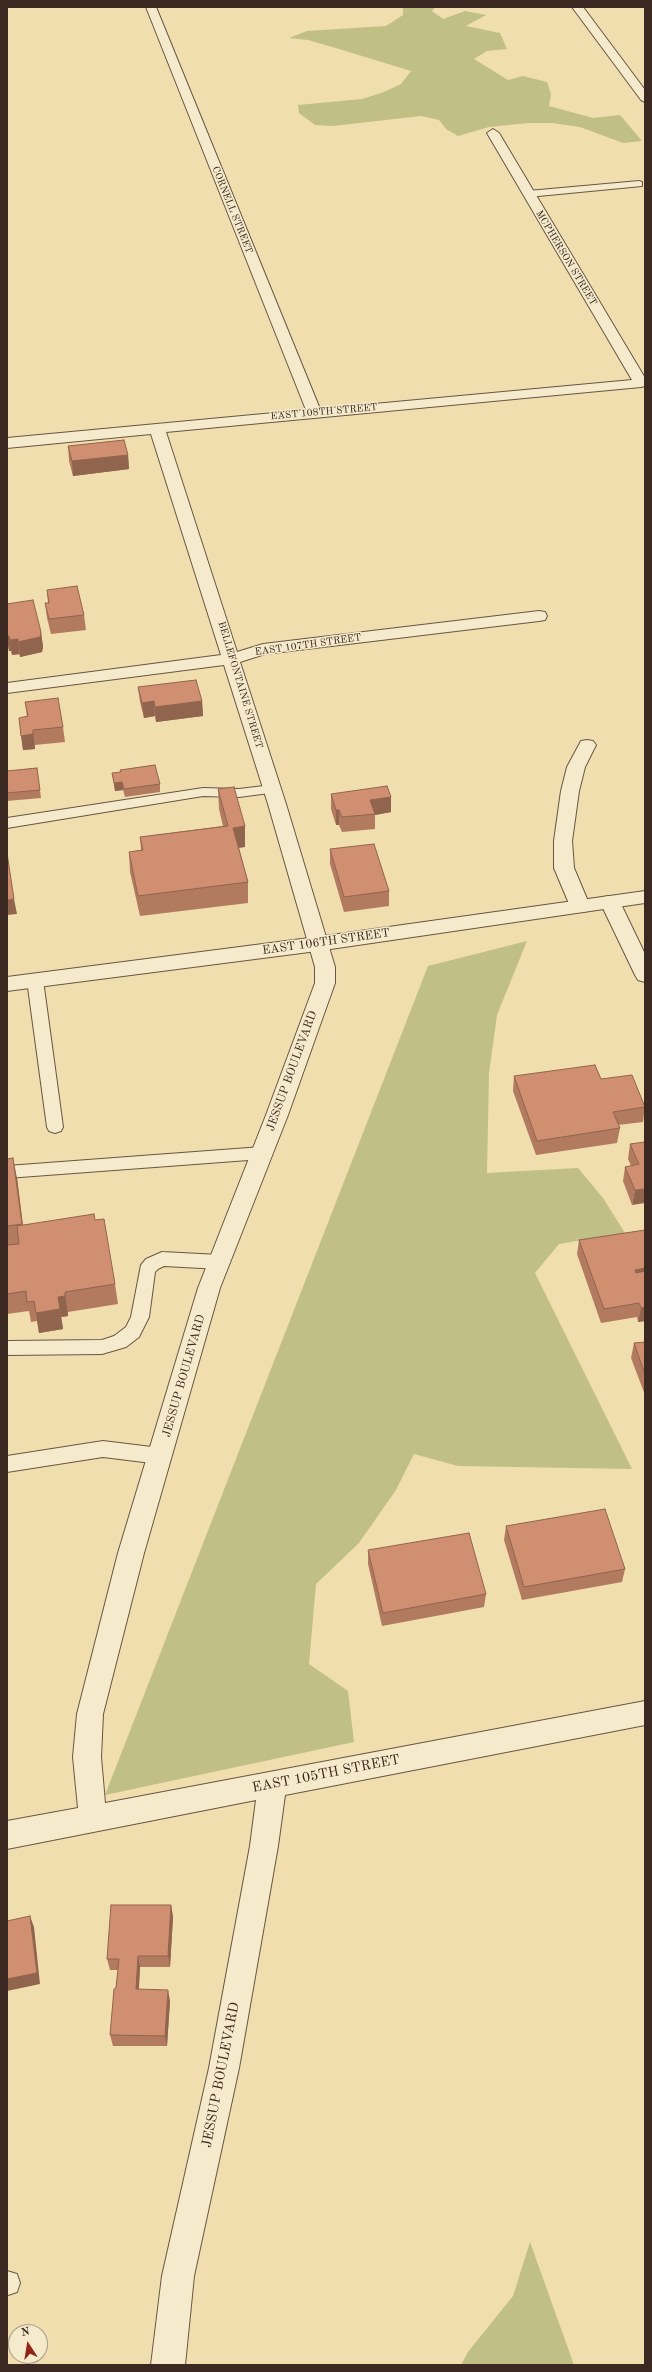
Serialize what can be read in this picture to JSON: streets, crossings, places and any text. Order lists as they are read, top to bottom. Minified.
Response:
{"streets":{"street":["CORNELL STREET","MCPHERSON STREET","EAST 108TH STREET","EAST 107TH STREET","BELLEFONTAINE STREET","EAST 106TH STREET","JESSUP BOULEVARD","EAST 105TH STREET"]},"crossings":[["CORNELL STREET","EAST 108TH STREET"],["MCPHERSON STREET","EAST 108TH STREET"],["EAST 108TH STREET","BELLEFONTAINE STREET"],["EAST 107TH STREET","BELLEFONTAINE STREET"],["BELLEFONTAINE STREET","EAST 106TH STREET"],["BELLEFONTAINE STREET","JESSUP BOULEVARD"],["EAST 106TH STREET","JESSUP BOULEVARD"],["JESSUP BOULEVARD","EAST 105TH STREET"]],"north":"top"}
